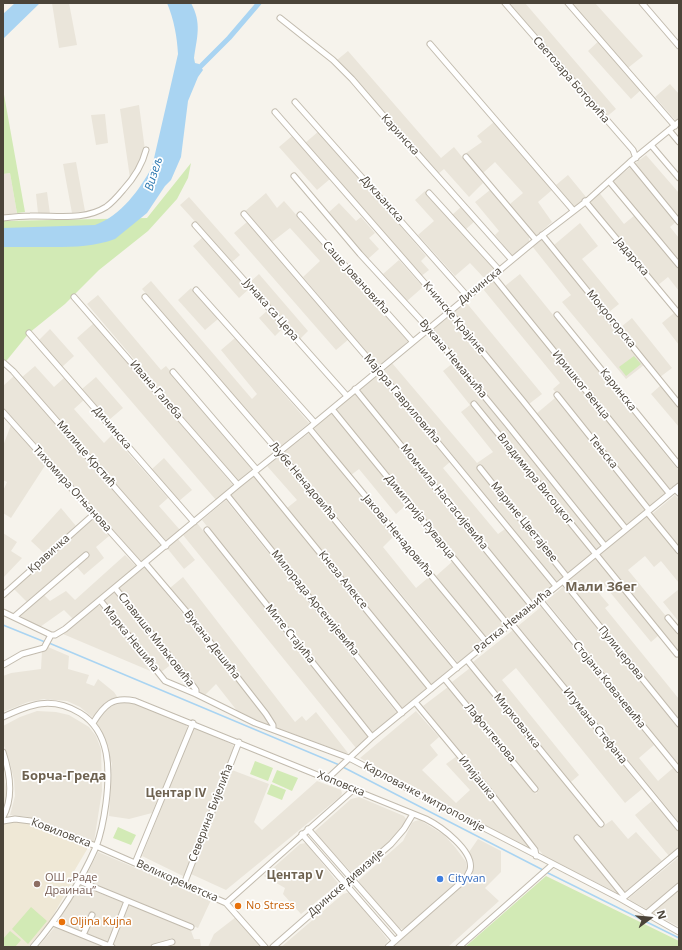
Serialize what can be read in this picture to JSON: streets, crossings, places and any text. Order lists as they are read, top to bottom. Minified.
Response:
{"streets":{"street":["Светозара Боторића","Каринска","Дукљанска","Јадарска","Саше Јовановића","Дичинска","Јунака са Цера","Книнске Крајине","Мокрогорска","Вукана Немањића","Иришког венца","Ивана Галеба","Мајора Гавриловића","Тењска","Милице Крстић","Владимира Висоцког","Љубе Ненадовића","Тихомира Огњанова","Момчила Настасијевића","Димитрија Руварца","Марине Цветајеве","Јакова Ненадовића","Кравичка","Кнеза Алексе","Милорада Арсенијевића","Растка Немањића","Мите Стајића","Марка Нешића","Славише Миљковића","Вукана Дешића","Пулицерова","Стојана Ковачевића","Мирковачка","Игумана Стефана","Лафонтенова","Илијашка","Хоповска","Карловачке митрополије","Северина Бијелића","Ковиловска","Великореметска","Дринске дивизије"]},"crossings":[["Светозара Боторића","Дичинска"],["Каринска","Дичинска"],["Дукљанска","Дичинска"],["Јадарска","Дичинска"],["Саше Јовановића","Дичинска"],["Дичинска","Јунака са Цера"],["Дичинска","Книнске Крајине"],["Дичинска","Мокрогорска"],["Дичинска","Вукана Немањића"],["Дичинска","Иришког венца"],["Дичинска","Ивана Галеба"],["Дичинска","Мајора Гавриловића"],["Дичинска","Милице Крстић"],["Дичинска","Љубе Ненадовића"],["Дичинска","Тихомира Огњанова"],["Дичинска","Момчила Настасијевића"],["Дичинска","Димитрија Руварца"],["Дичинска","Јакова Ненадовића"],["Дичинска","Кнеза Алексе"],["Дичинска","Милорада Арсенијевића"],["Дичинска","Марка Нешића"],["Дичинска","Славише Миљковића"],["Дичинска","Вукана Дешића"],["Книнске Крајине","Растка Немањића"],["Вукана Немањића","Растка Немањића"],["Иришког венца","Растка Немањића"],["Мајора Гавриловића","Растка Немањића"],["Тењска","Растка Немањића"],["Владимира Висоцког","Растка Немањића"],["Љубе Ненадовића","Растка Немањића"],["Тихомира Огњанова","Кравичка"],["Тихомира Огњанова","Вукана Дешића"],["Момчила Настасијевића","Растка Немањића"],["Димитрија Руварца","Растка Немањића"],["Димитрија Руварца","Игумана Стефана"],["Марине Цветајеве","Растка Немањића"],["Марине Цветајеве","Пулицерова"],["Јакова Ненадовића","Растка Немањића"],["Кнеза Алексе","Растка Немањића"],["Милорада Арсенијевића","Растка Немањића"],["Растка Немањића","Мите Стајића"],["Растка Немањића","Пулицерова"],["Растка Немањића","Стојана Ковачевића"],["Растка Немањића","Мирковачка"],["Растка Немањића","Игумана Стефана"],["Растка Немањића","Лафонтенова"],["Растка Немањића","Илијашка"],["Растка Немањића","Хоповска"],["Растка Немањића","Карловачке митрополије"],["Марка Нешића","Карловачке митрополије"],["Славише Миљковића","Карловачке митрополије"],["Вукана Дешића","Карловачке митрополије"],["Илијашка","Карловачке митрополије"],["Хоповска","Северина Бијелића"],["Хоповска","Дринске дивизије"],["Северина Бијелића","Великореметска"],["Ковиловска","Великореметска"]],"districts":["Мали Збег","Борча-Греда","Центар IV","Центар V"],"water":["Визељ"],"places":["Cityvan","ОШ „Раде Драинац”","No Stress","Oljina Kujna"],"north":"right"}
